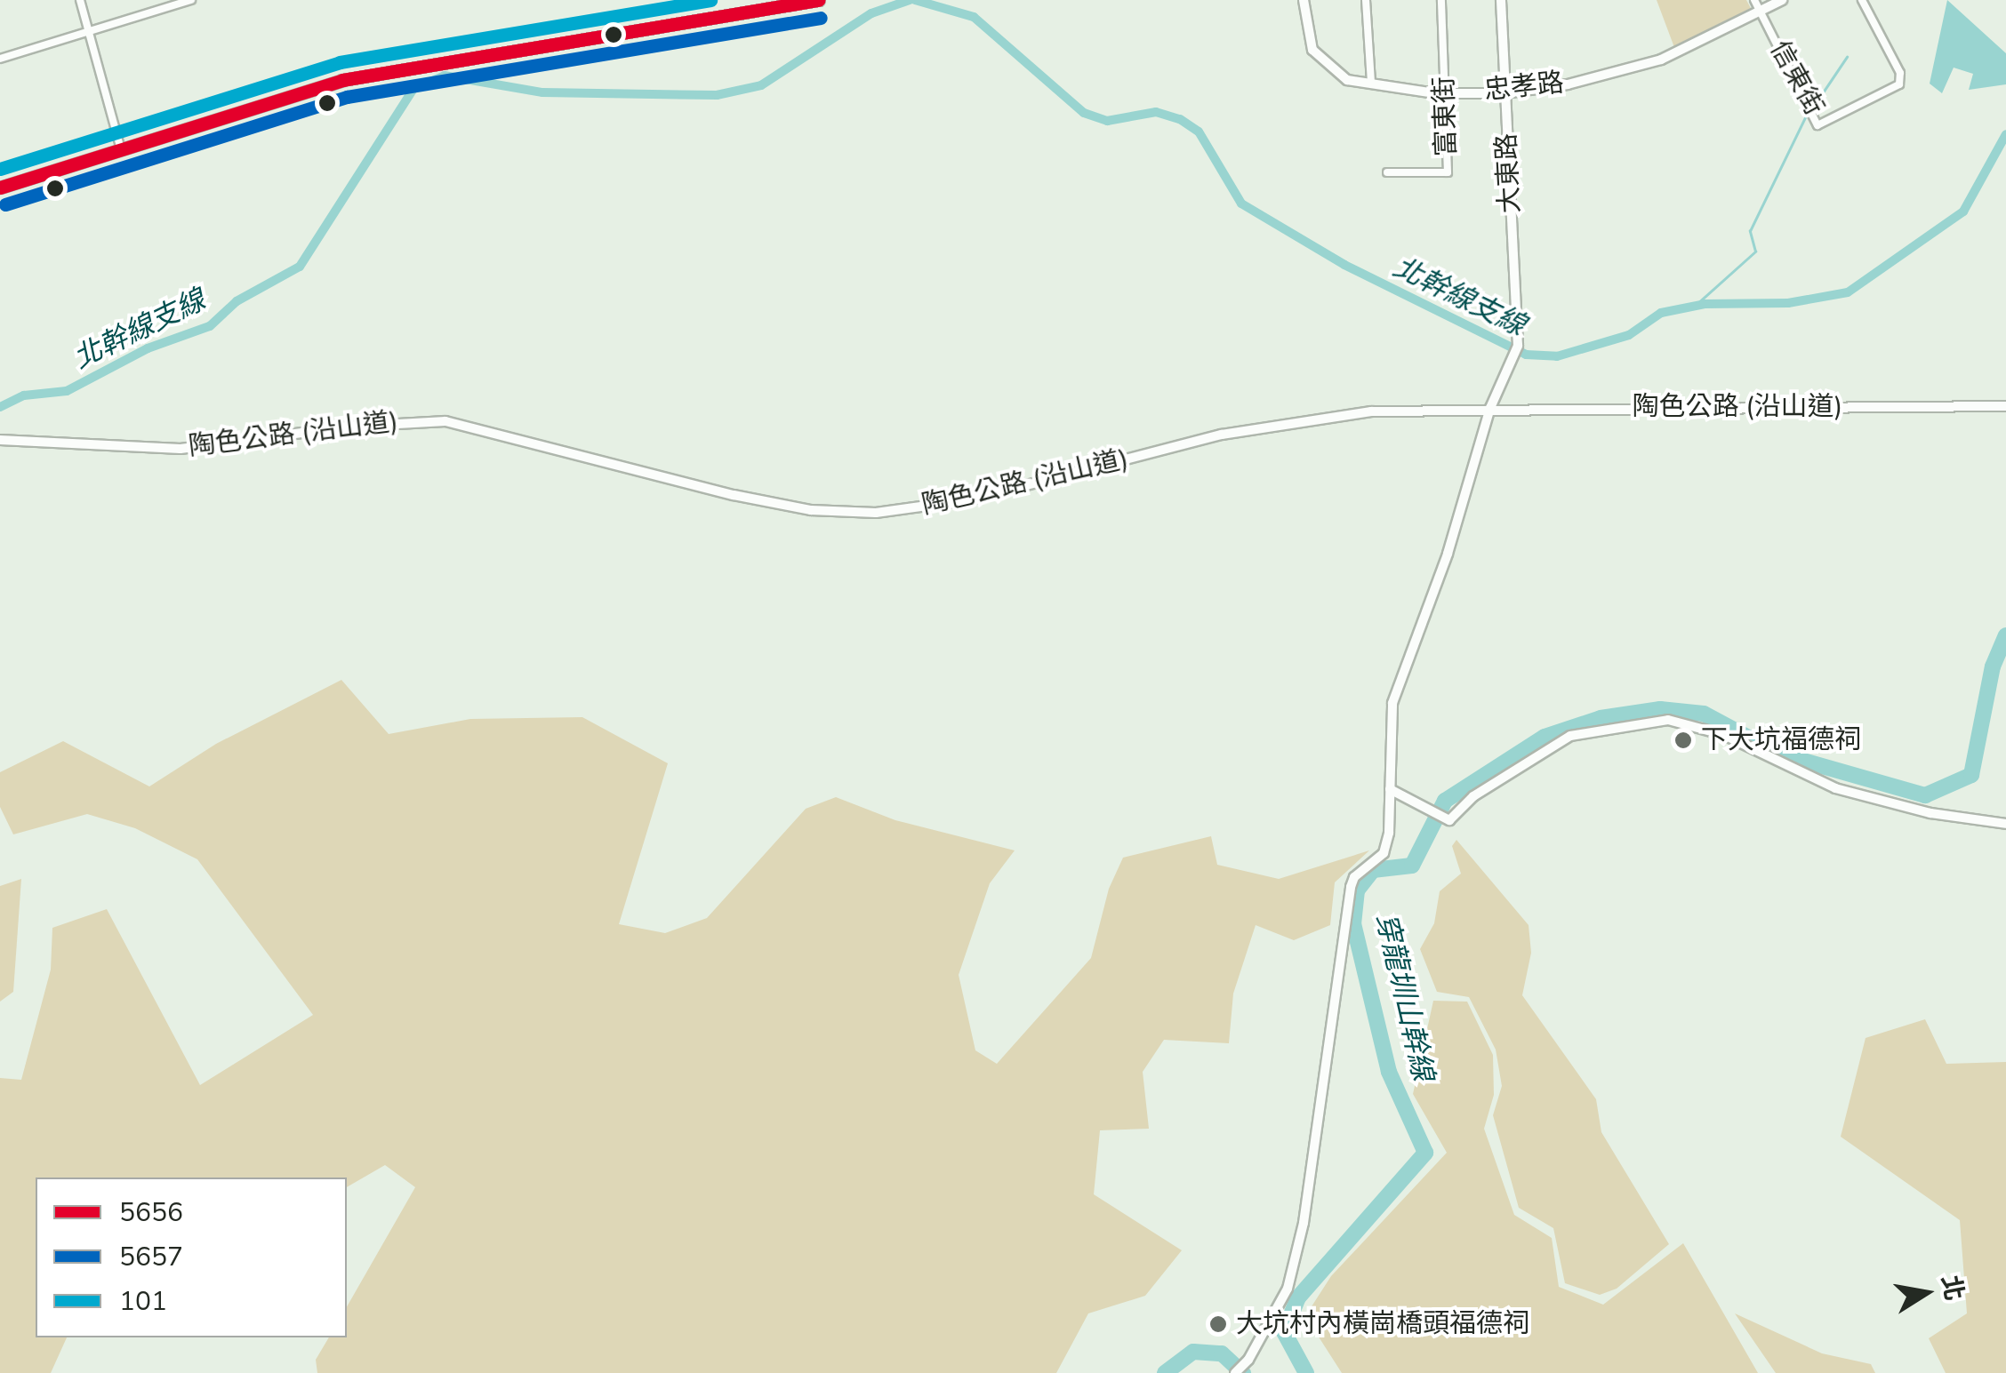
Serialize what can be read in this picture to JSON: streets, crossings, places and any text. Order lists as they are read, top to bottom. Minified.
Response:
{"streets":{"street":["信東街","忠孝路","富東街","大東路","陶色公路 (沿山道)"]},"crossings":[["信東街","忠孝路"],["忠孝路","富東街"],["忠孝路","大東路"],["大東路","陶色公路 (沿山道)"]],"water":["北幹線支線","穿龍圳山幹線"],"places":["下大坑福德祠","大坑村內橫崗橋頭福德祠"],"lines":["transit line 5656","transit line 101","transit line 5657"],"legend":["5656","5657","101"],"north":"right"}
